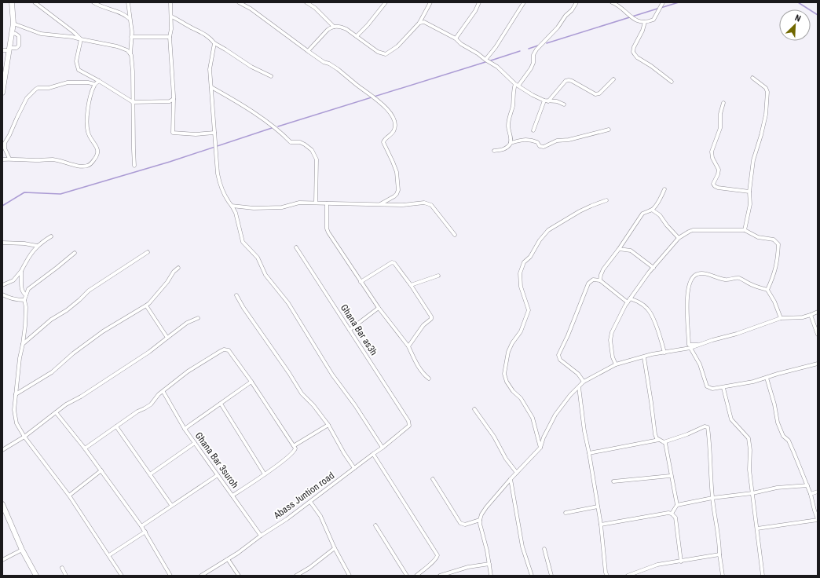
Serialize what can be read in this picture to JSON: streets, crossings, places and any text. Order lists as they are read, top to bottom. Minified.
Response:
{"streets":{"street":["Ghana Bar as3h","Ghana Bar 3suroh","Abass Juntion road"]},"crossings":[["Ghana Bar as3h","Abass Juntion road"],["Ghana Bar 3suroh","Abass Juntion road"]],"north":"top right"}
